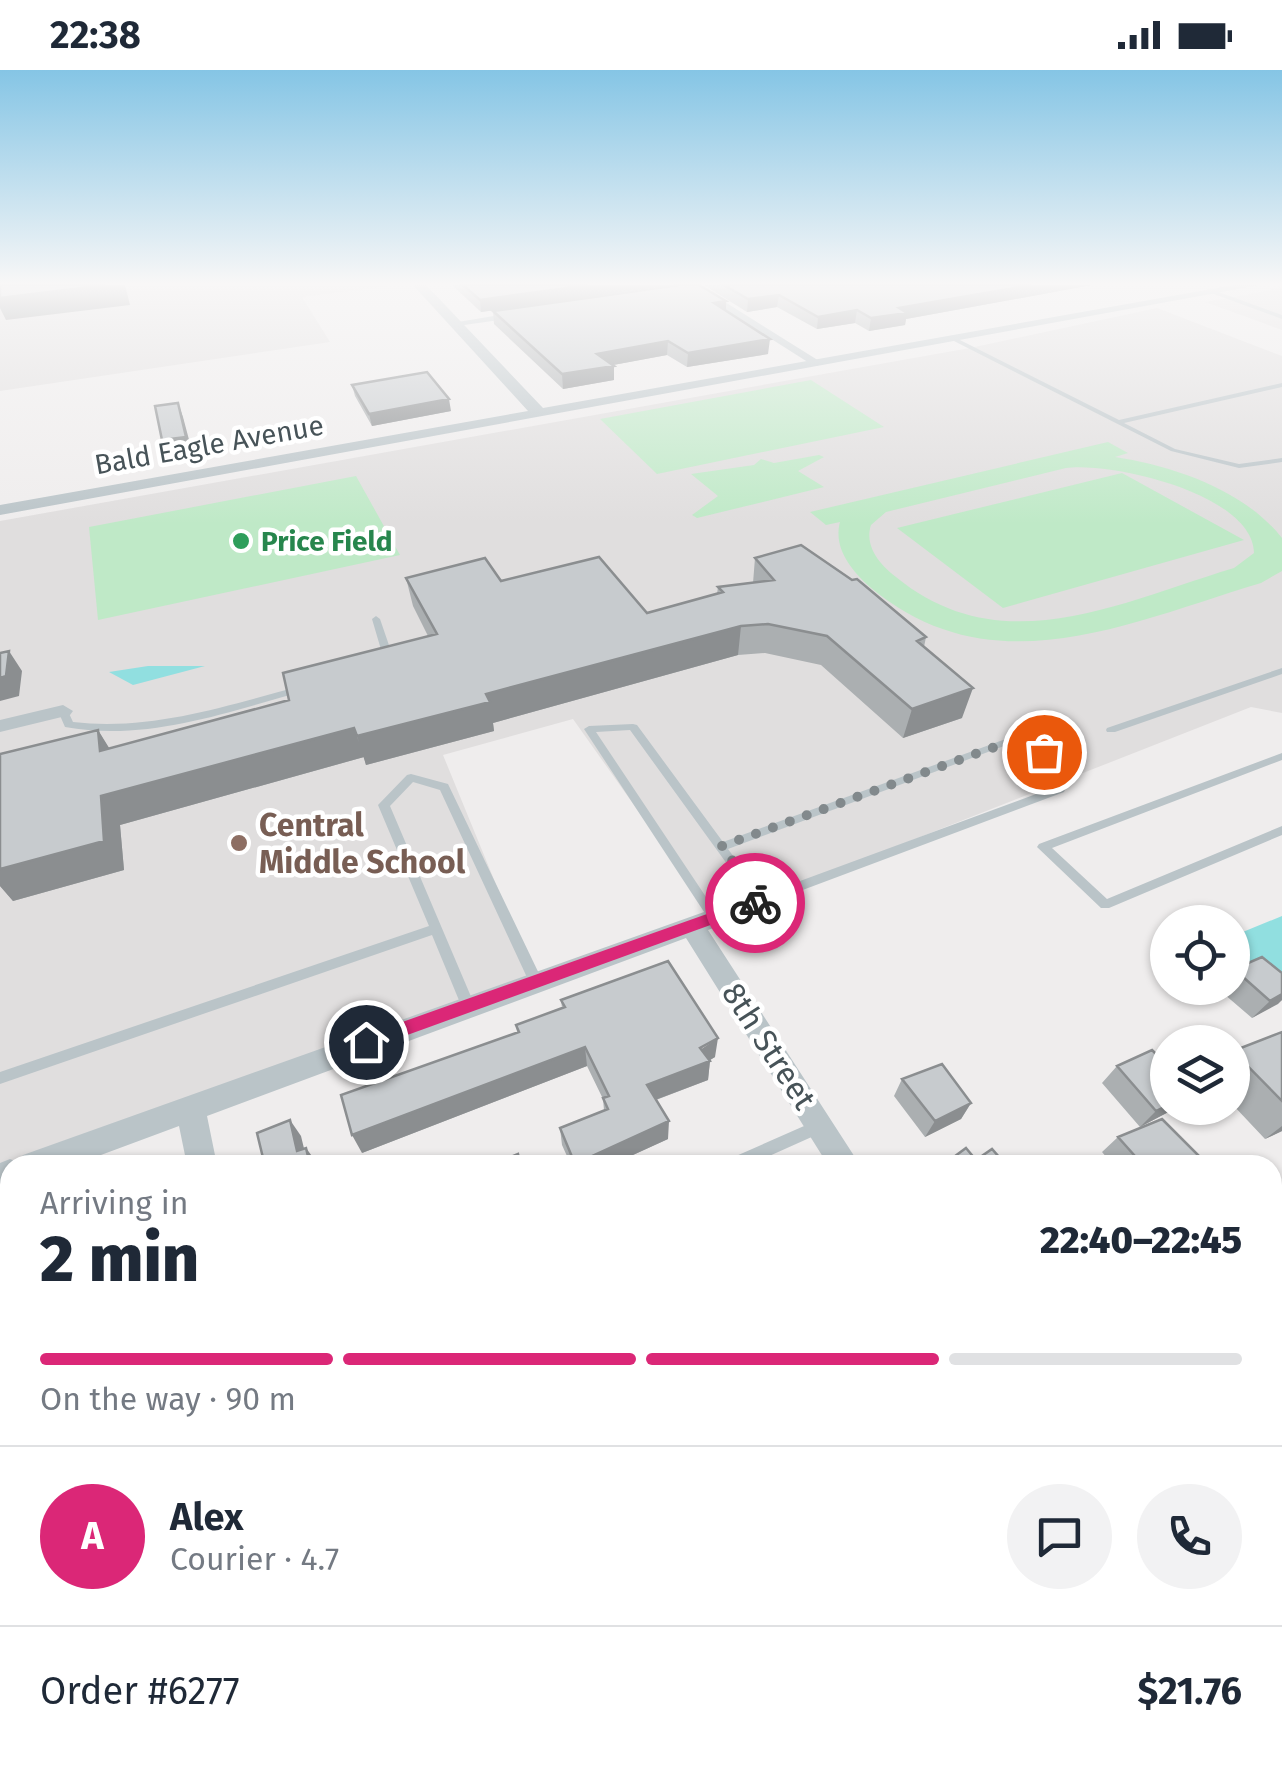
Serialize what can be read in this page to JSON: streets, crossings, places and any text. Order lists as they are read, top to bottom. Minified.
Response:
{"streets":{"street":["Bald Eagle Avenue","8th Street"]},"places":["Price Field","Central Middle School"],"page":{"status":"22:38","heading":["2 min","Arriving in","22:40–22:45"],"panel":["Alex","Courier · 4.7","Order #6277","$21.76"],"bar":"On the way · 90 m","round":"A"}}
